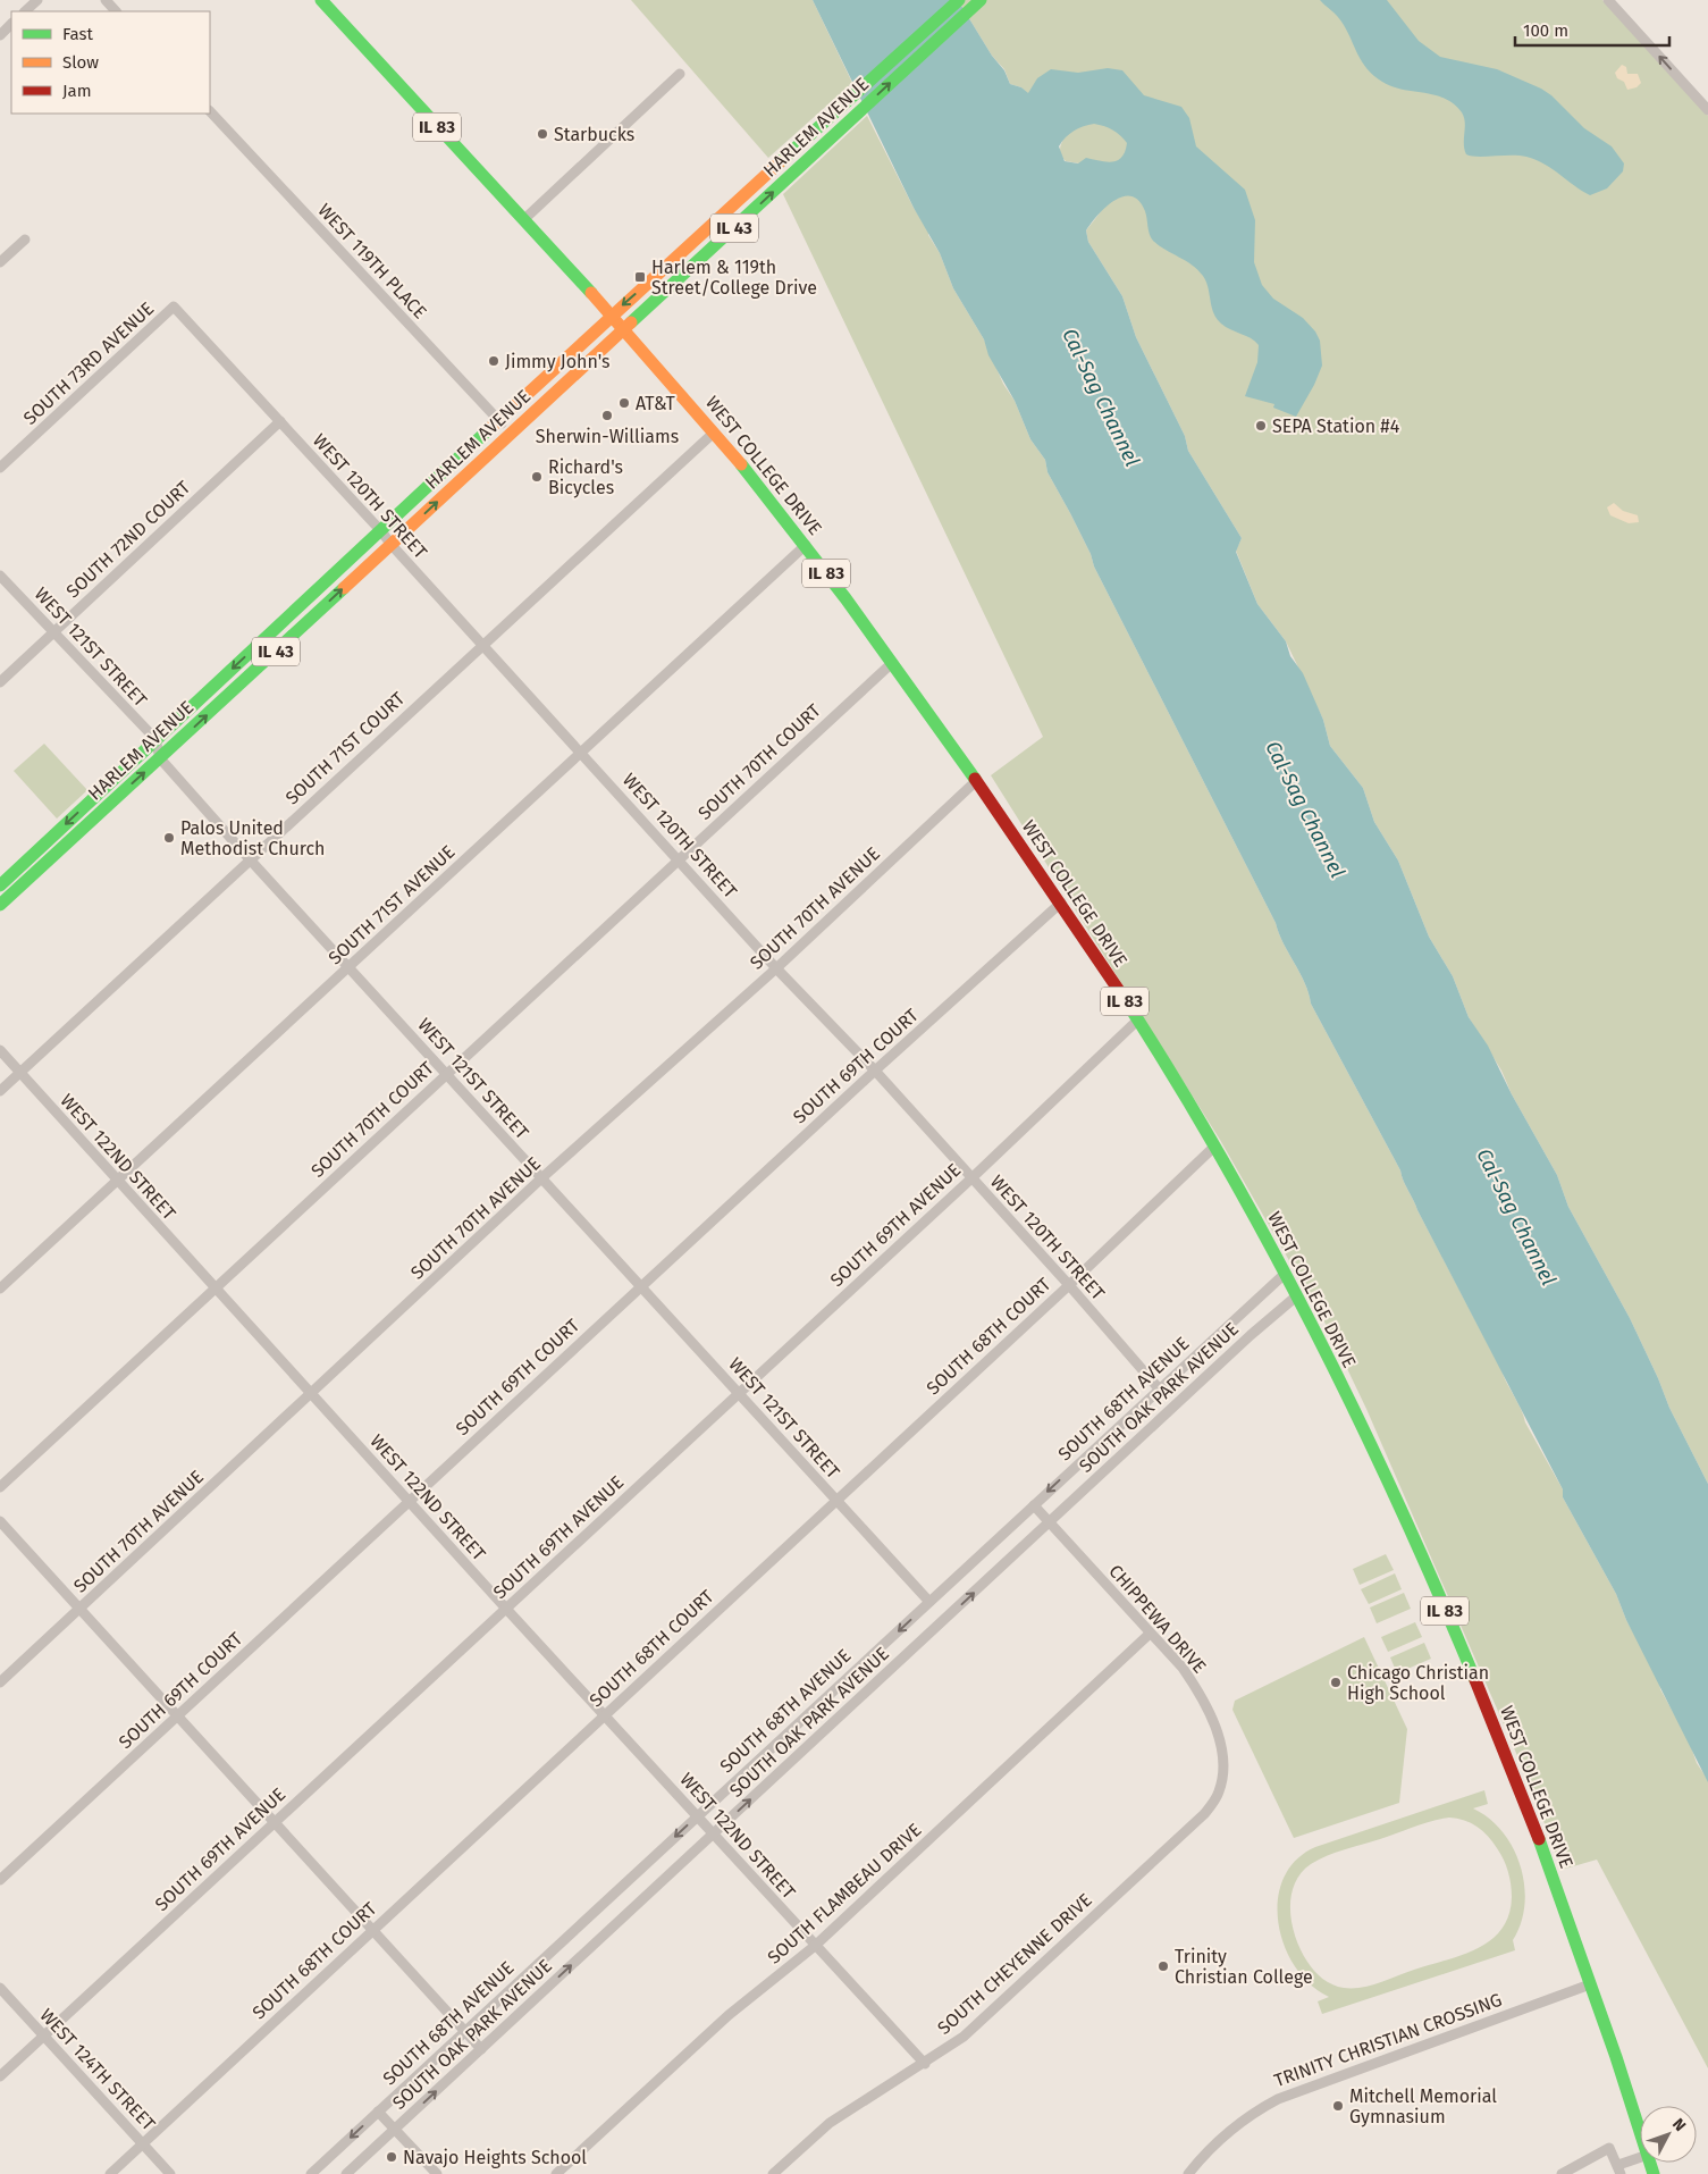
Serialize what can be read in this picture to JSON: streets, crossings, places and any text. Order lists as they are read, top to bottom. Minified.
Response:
{"streets":{"main road":["IL 83","HARLEM AVENUE","IL 43","WEST COLLEGE DRIVE"],"street":["WEST 119TH PLACE","SOUTH 73RD AVENUE","WEST 120TH STREET","SOUTH 72ND COURT","WEST 121ST STREET","SOUTH 71ST COURT","SOUTH 70TH COURT","SOUTH 71ST AVENUE","SOUTH 70TH AVENUE","SOUTH 69TH COURT","WEST 122ND STREET","SOUTH 69TH AVENUE","SOUTH 68TH COURT","SOUTH OAK PARK AVENUE","SOUTH 68TH AVENUE","CHIPPEWA DRIVE","SOUTH FLAMBEAU DRIVE","SOUTH CHEYENNE DRIVE","TRINITY CHRISTIAN CROSSING","WEST 124TH STREET"]},"crossings":[["HARLEM AVENUE","WEST 119TH PLACE"],["HARLEM AVENUE","WEST COLLEGE DRIVE"],["HARLEM AVENUE","WEST 120TH STREET"],["HARLEM AVENUE","WEST 121ST STREET"],["SOUTH 73RD AVENUE","WEST 120TH STREET"],["WEST COLLEGE DRIVE","SOUTH 71ST COURT"],["WEST COLLEGE DRIVE","SOUTH 70TH COURT"],["WEST COLLEGE DRIVE","SOUTH 71ST AVENUE"],["WEST COLLEGE DRIVE","SOUTH 70TH AVENUE"],["WEST COLLEGE DRIVE","SOUTH 69TH COURT"],["WEST COLLEGE DRIVE","SOUTH 69TH AVENUE"],["WEST COLLEGE DRIVE","SOUTH 68TH COURT"],["WEST COLLEGE DRIVE","SOUTH OAK PARK AVENUE"],["WEST COLLEGE DRIVE","SOUTH 68TH AVENUE"],["WEST COLLEGE DRIVE","TRINITY CHRISTIAN CROSSING"],["WEST 120TH STREET","SOUTH 72ND COURT"],["WEST 120TH STREET","SOUTH 71ST COURT"],["WEST 120TH STREET","SOUTH 70TH COURT"],["WEST 120TH STREET","SOUTH 71ST AVENUE"],["WEST 120TH STREET","SOUTH 70TH AVENUE"],["WEST 120TH STREET","SOUTH 69TH COURT"],["WEST 120TH STREET","SOUTH 69TH AVENUE"],["WEST 120TH STREET","SOUTH 68TH COURT"],["WEST 120TH STREET","SOUTH 68TH AVENUE"],["SOUTH 72ND COURT","WEST 121ST STREET"],["WEST 121ST STREET","SOUTH 71ST COURT"],["WEST 121ST STREET","SOUTH 70TH COURT"],["WEST 121ST STREET","SOUTH 71ST AVENUE"],["WEST 121ST STREET","SOUTH 70TH AVENUE"],["WEST 121ST STREET","SOUTH 69TH COURT"],["WEST 121ST STREET","SOUTH 69TH AVENUE"],["WEST 121ST STREET","SOUTH 68TH COURT"],["WEST 121ST STREET","SOUTH 68TH AVENUE"],["SOUTH 71ST COURT","WEST 122ND STREET"],["SOUTH 70TH COURT","WEST 122ND STREET"],["SOUTH 71ST AVENUE","WEST 122ND STREET"],["SOUTH 70TH AVENUE","WEST 122ND STREET"],["SOUTH 69TH COURT","WEST 122ND STREET"],["WEST 122ND STREET","SOUTH 69TH AVENUE"],["WEST 122ND STREET","SOUTH 68TH COURT"],["WEST 122ND STREET","SOUTH OAK PARK AVENUE"],["WEST 122ND STREET","SOUTH 68TH AVENUE"],["WEST 122ND STREET","SOUTH FLAMBEAU DRIVE"],["WEST 122ND STREET","SOUTH CHEYENNE DRIVE"],["SOUTH 69TH AVENUE","WEST 124TH STREET"],["SOUTH 68TH COURT","WEST 124TH STREET"],["SOUTH OAK PARK AVENUE","CHIPPEWA DRIVE"],["SOUTH 68TH AVENUE","CHIPPEWA DRIVE"],["CHIPPEWA DRIVE","SOUTH FLAMBEAU DRIVE"],["CHIPPEWA DRIVE","SOUTH CHEYENNE DRIVE"]],"one_way":["SOUTH OAK PARK AVENUE","SOUTH 68TH AVENUE"],"water":["Cal-Sag Channel"],"places":{"other":["Starbucks","Jimmy John's","AT&T","Sherwin-Williams","SEPA Station #4","Richard's Bicycles","Palos United Methodist Church","Chicago Christian High School","Trinity Christian College","Mitchell Memorial Gymnasium","Navajo Heights School"],"transit":["Harlem & 119th Street/College Drive"]},"legend":["Fast","Slow","Jam"],"scale_bar":"100 m","north":"top right"}
